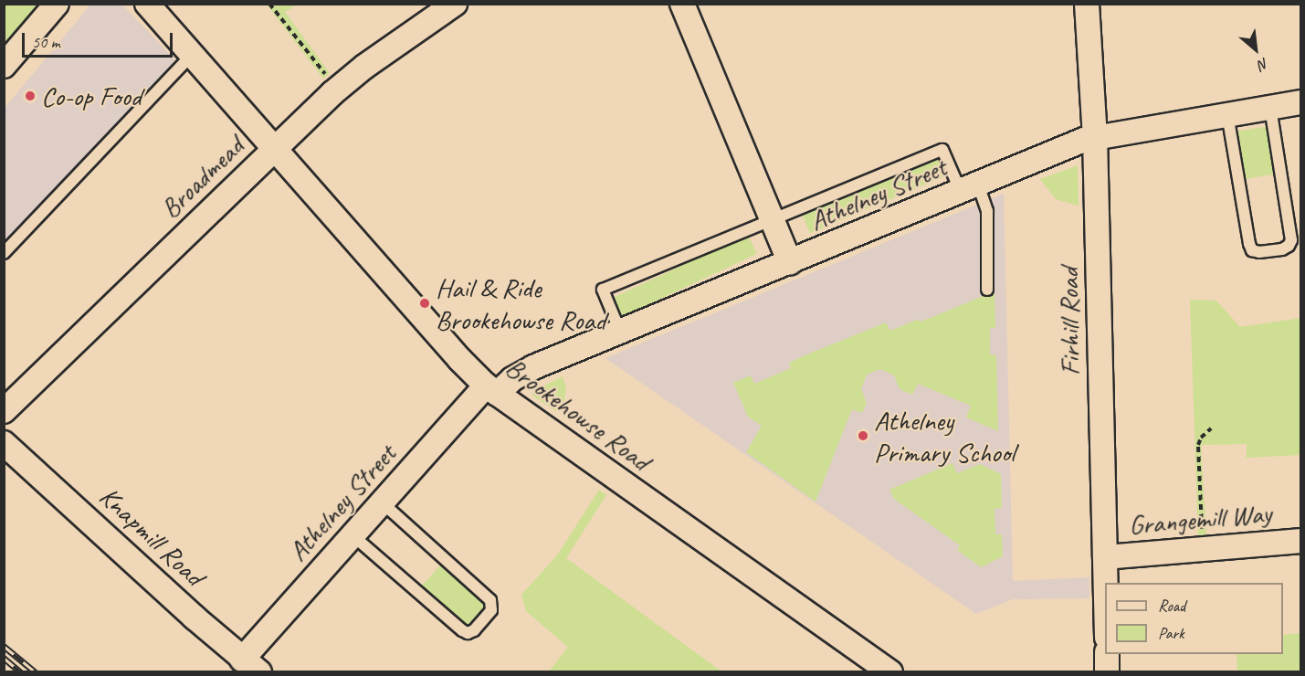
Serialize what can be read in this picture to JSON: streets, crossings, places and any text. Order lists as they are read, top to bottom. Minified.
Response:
{"streets":{"street":["Broadmead","Athelney Street","Firhill Road","Brookehowse Road","Grangemill Way","Knapmill Road"]},"crossings":[["Broadmead","Brookehowse Road"],["Athelney Street","Firhill Road"],["Athelney Street","Brookehowse Road"],["Athelney Street","Knapmill Road"],["Firhill Road","Grangemill Way"]],"places":["Co-op Food","Hail & Ride Brookehowse Road","Athelney Primary School"],"legend":["Road","Park"],"scale_bar":"50 m","north":"bottom right"}
